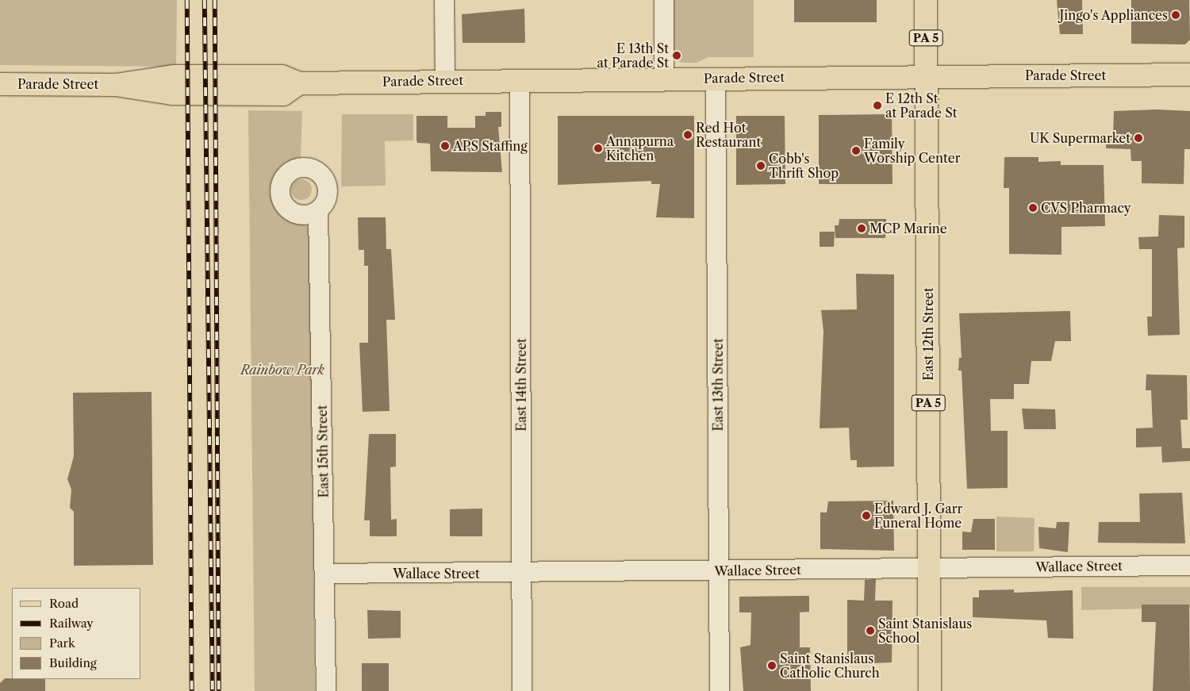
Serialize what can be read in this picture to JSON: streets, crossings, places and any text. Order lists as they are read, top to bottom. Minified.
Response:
{"streets":{"main road":["PA 5","Parade Street","East 12th Street"],"street":["East 14th Street","East 13th Street","East 15th Street","Wallace Street"]},"crossings":[["Parade Street","East 12th Street"],["Parade Street","East 14th Street"],["Parade Street","East 13th Street"],["East 12th Street","Wallace Street"],["East 14th Street","Wallace Street"],["East 13th Street","Wallace Street"],["East 15th Street","Wallace Street"]],"parks":["Rainbow Park"],"places":["Jingo's Appliances","E 13th St at Parade St","E 12th St at Parade St","Red Hot Restaurant","UK Supermarket","APS Staffing","Annapurna Kitchen","Family Worship Center","Cobb's Thrift Shop","CVS Pharmacy","MCP Marine","Edward J. Garr Funeral Home","Saint Stanislaus School","Saint Stanislaus Catholic Church"],"legend":["Road","Railway","Park","Building"]}
